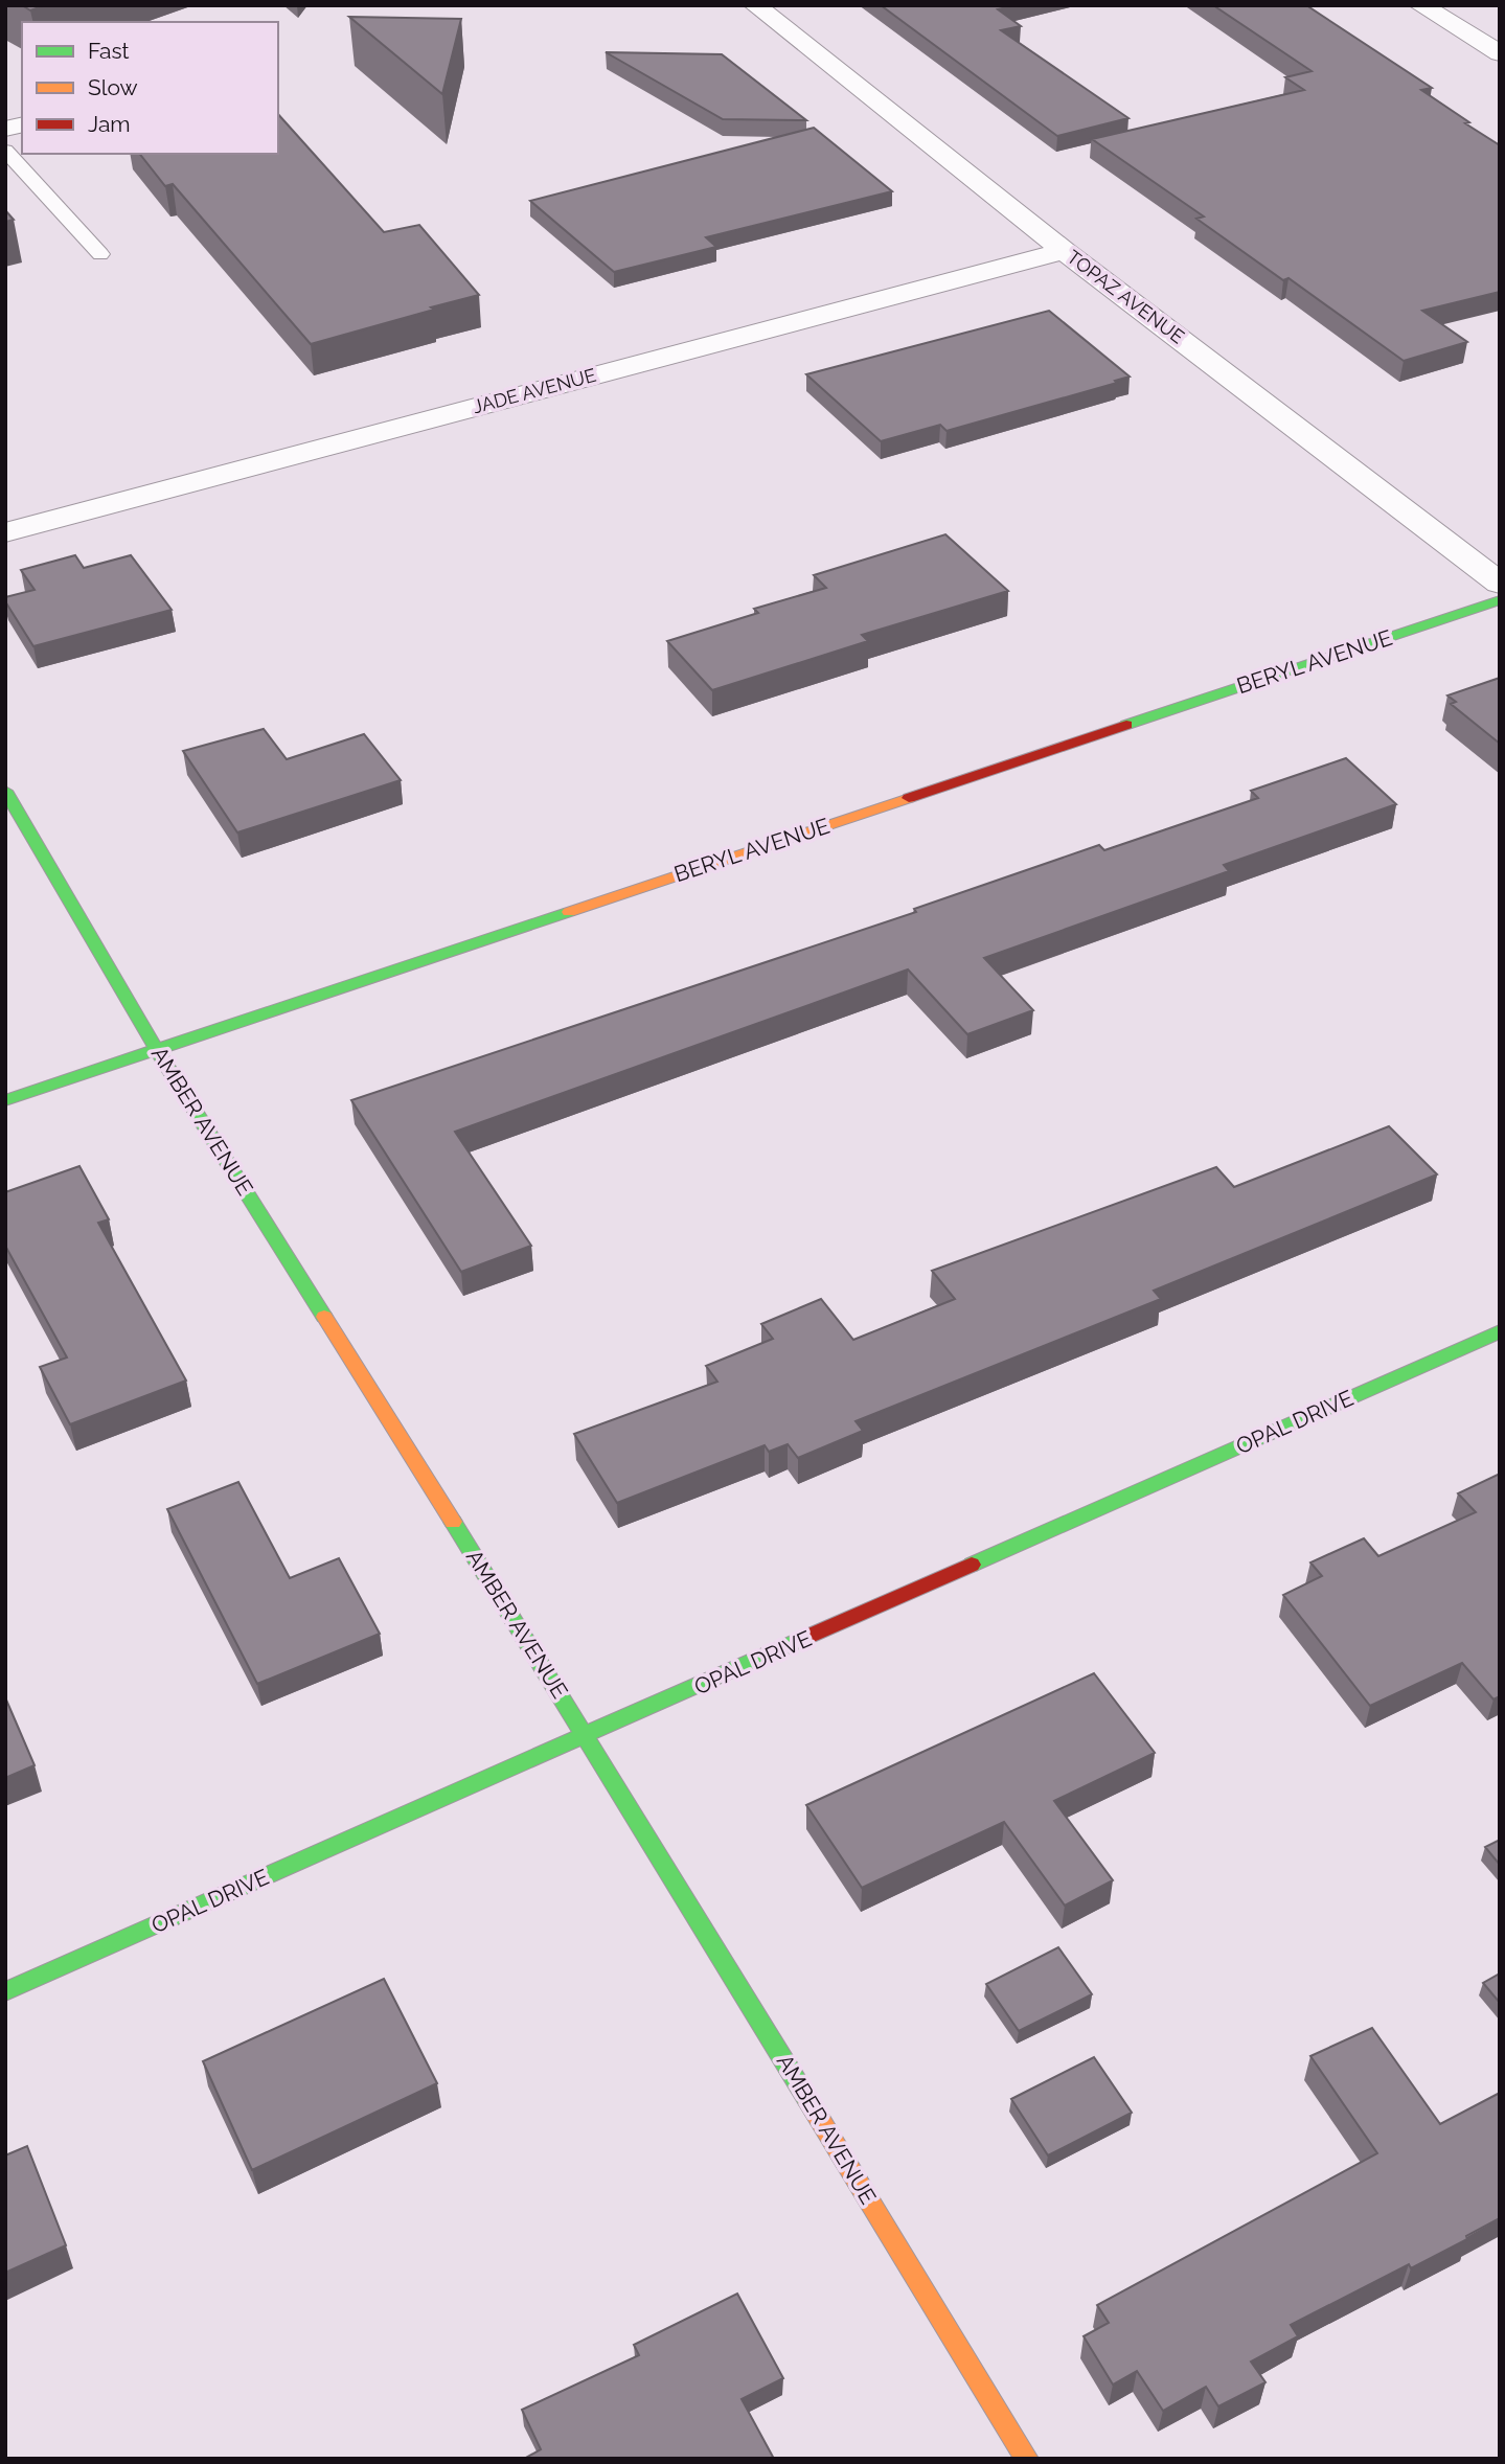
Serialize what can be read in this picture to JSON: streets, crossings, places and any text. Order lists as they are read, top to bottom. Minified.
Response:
{"streets":{"street":["TOPAZ AVENUE","JADE AVENUE","BERYL AVENUE","AMBER AVENUE","OPAL DRIVE"]},"crossings":[["TOPAZ AVENUE","JADE AVENUE"],["BERYL AVENUE","AMBER AVENUE"],["AMBER AVENUE","OPAL DRIVE"]],"legend":["Fast","Slow","Jam"]}
